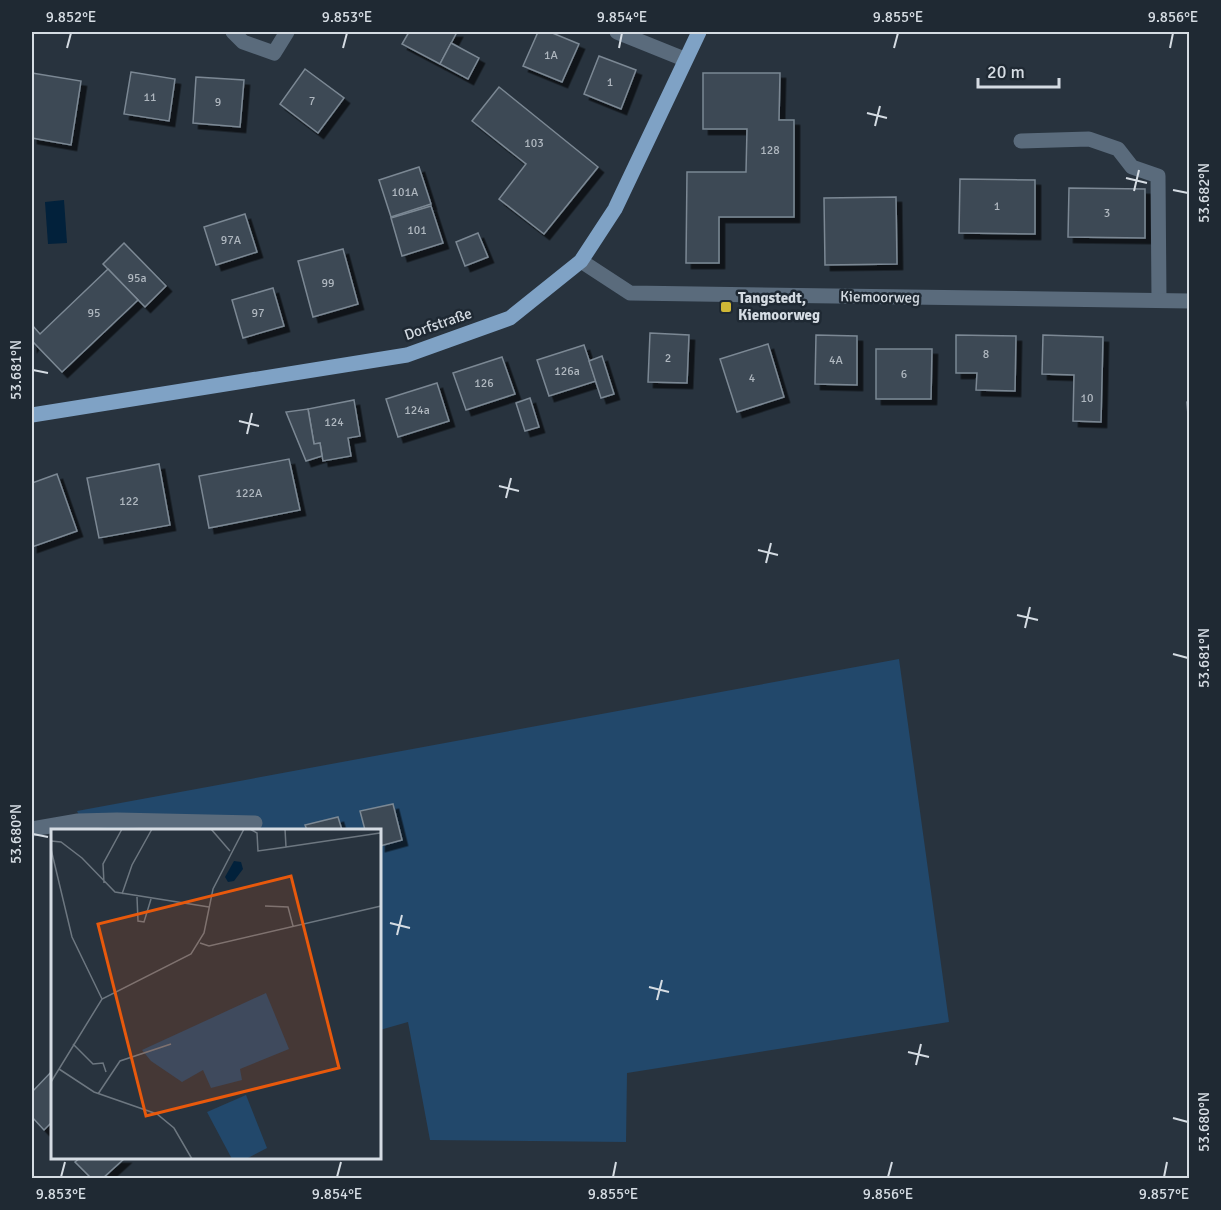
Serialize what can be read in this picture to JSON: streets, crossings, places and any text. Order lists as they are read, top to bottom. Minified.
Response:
{"streets":{"main road":["Dorfstraße"],"street":["Kiemoorweg"]},"crossings":[["Kiemoorweg","Dorfstraße"]],"places":{"transit":["Tangstedt, Kiemoorweg"]},"house_numbers":["1A","1","11","7","9","103","128","101A","1","3","101","97A","95a","99","95","97","8","2","4A","126a","6","4","126","10","124a","124","122A","122"],"scale_bar":"20 m","coordinates":["9.852°E","9.853°E","9.854°E","9.855°E","9.856°E","53.682°N","53.681°N","53.680°N","9.857°E"]}
